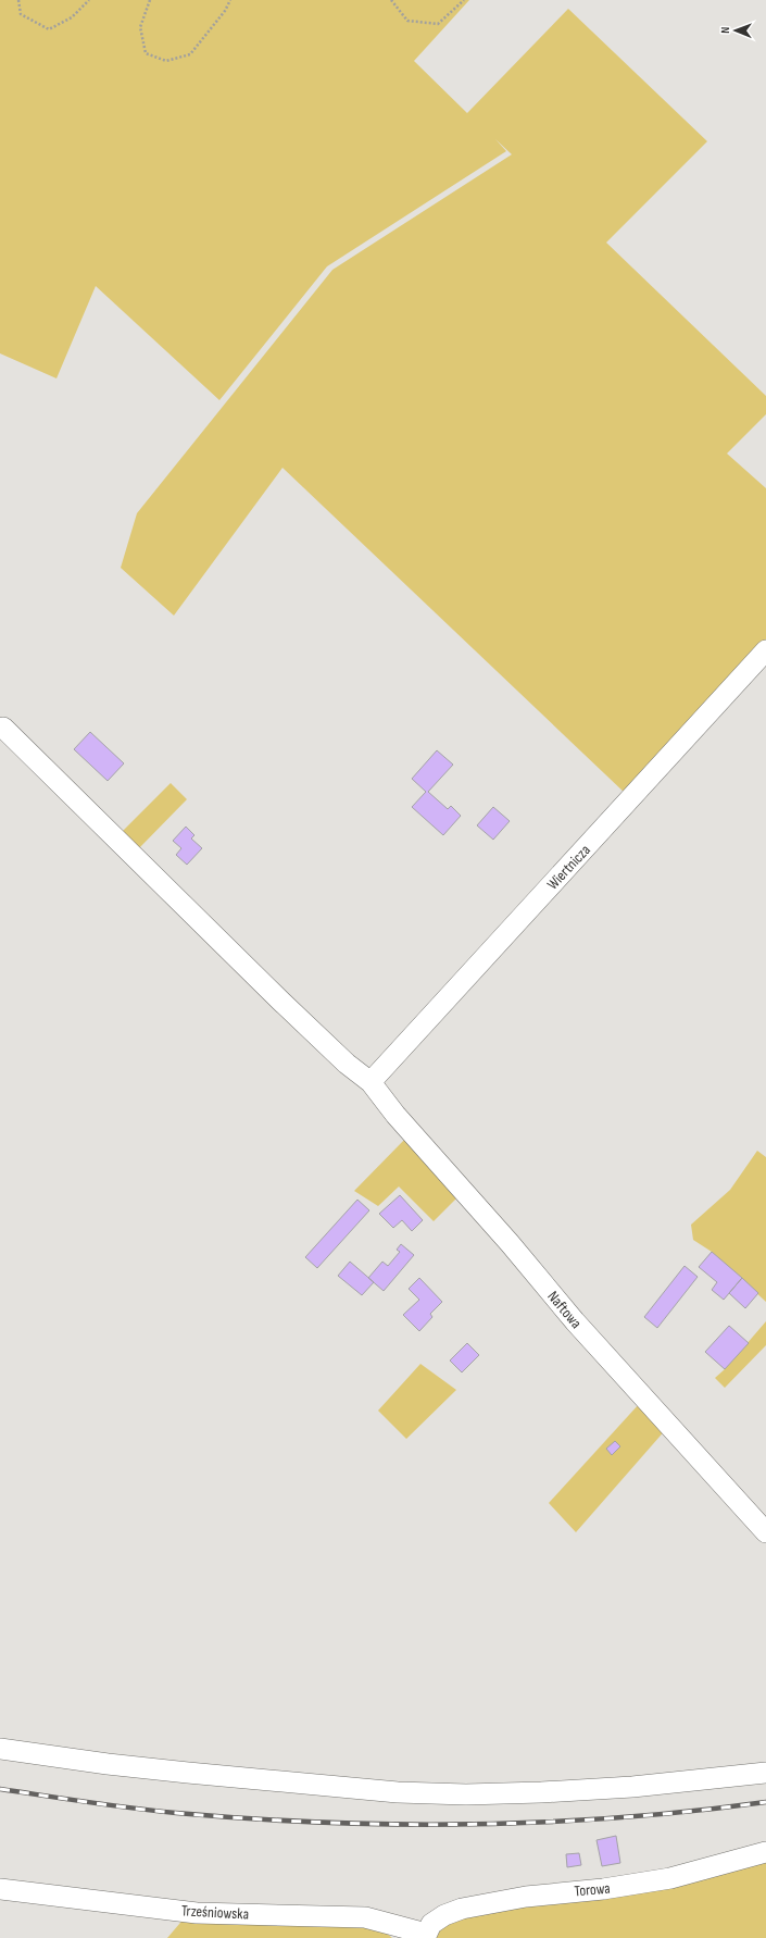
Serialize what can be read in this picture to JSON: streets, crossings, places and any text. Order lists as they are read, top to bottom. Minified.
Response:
{"streets":{"street":["Wiertnicza","Naftowa","Torowa","Trześniowska"]},"crossings":[["Wiertnicza","Naftowa"],["Torowa","Trześniowska"]],"north":"left"}
